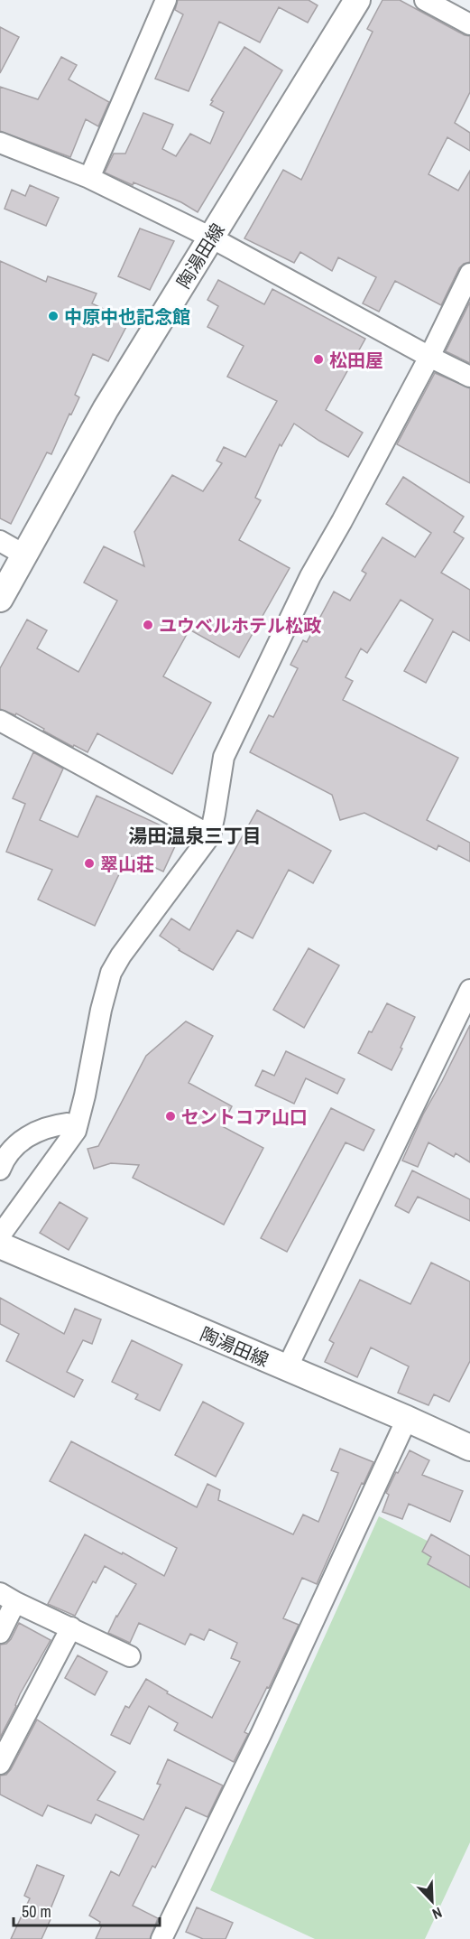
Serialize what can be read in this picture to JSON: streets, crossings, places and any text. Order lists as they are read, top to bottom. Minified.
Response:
{"streets":{"main road":["陶湯田線"]},"districts":["湯田温泉三丁目"],"places":["中原中也記念館","松田屋","ユウベルホテル松政","翠山荘","セントコア山口"],"scale_bar":"50 m","north":"bottom right"}
